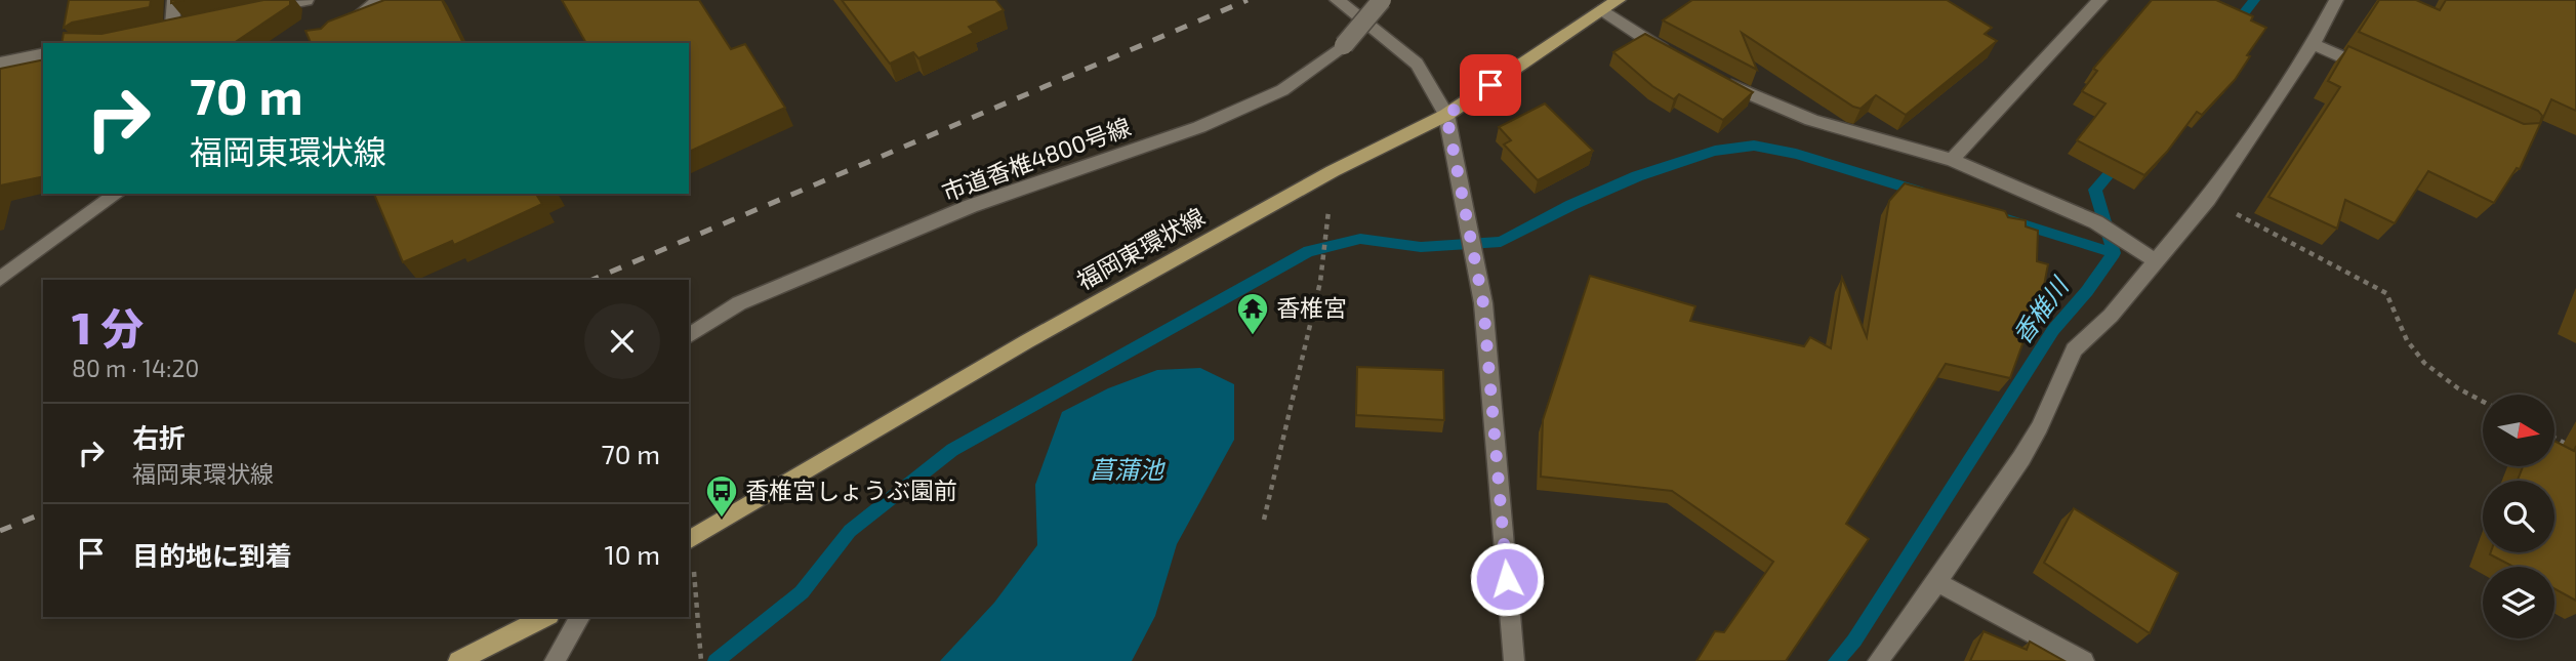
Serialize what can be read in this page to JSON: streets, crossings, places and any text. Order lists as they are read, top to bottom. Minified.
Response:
{"streets":{"main road":["福岡東環状線"],"street":["市道香椎4800号線"]},"water":["香椎川","菖蒲池"],"places":{"temple":["香椎宮"],"bus stop":["香椎宮しょうぶ園前"]},"north":"right","page":{"turn":["70 m","福岡東環状線"],"heading":["1 分","80 m · 14:20"],"list":[{"name":"右折","note":"福岡東環状線","value":"70 m"},{"name":"目的地に到着","value":"10 m"}]}}
